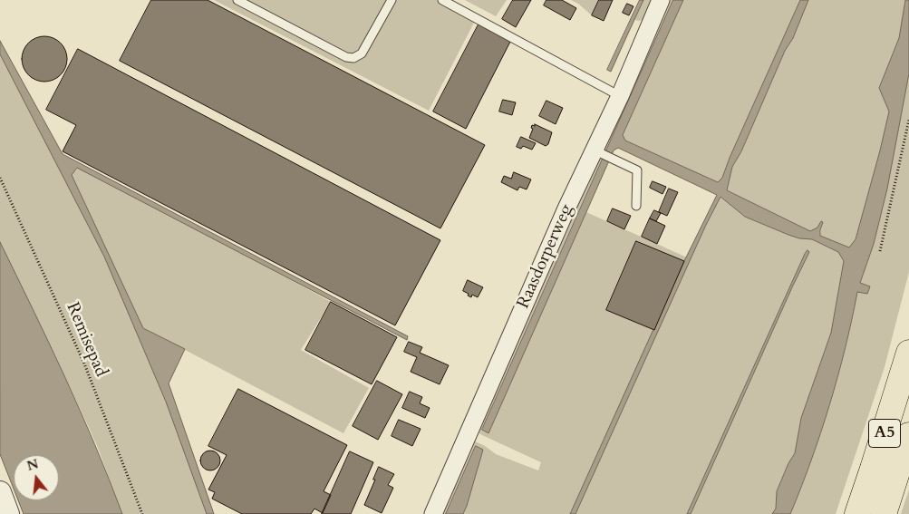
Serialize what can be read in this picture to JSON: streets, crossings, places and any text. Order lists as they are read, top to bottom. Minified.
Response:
{"streets":{"highway":["A5"],"street":["Raasdorperweg"],"path":["Remisepad"]},"north":"top"}
